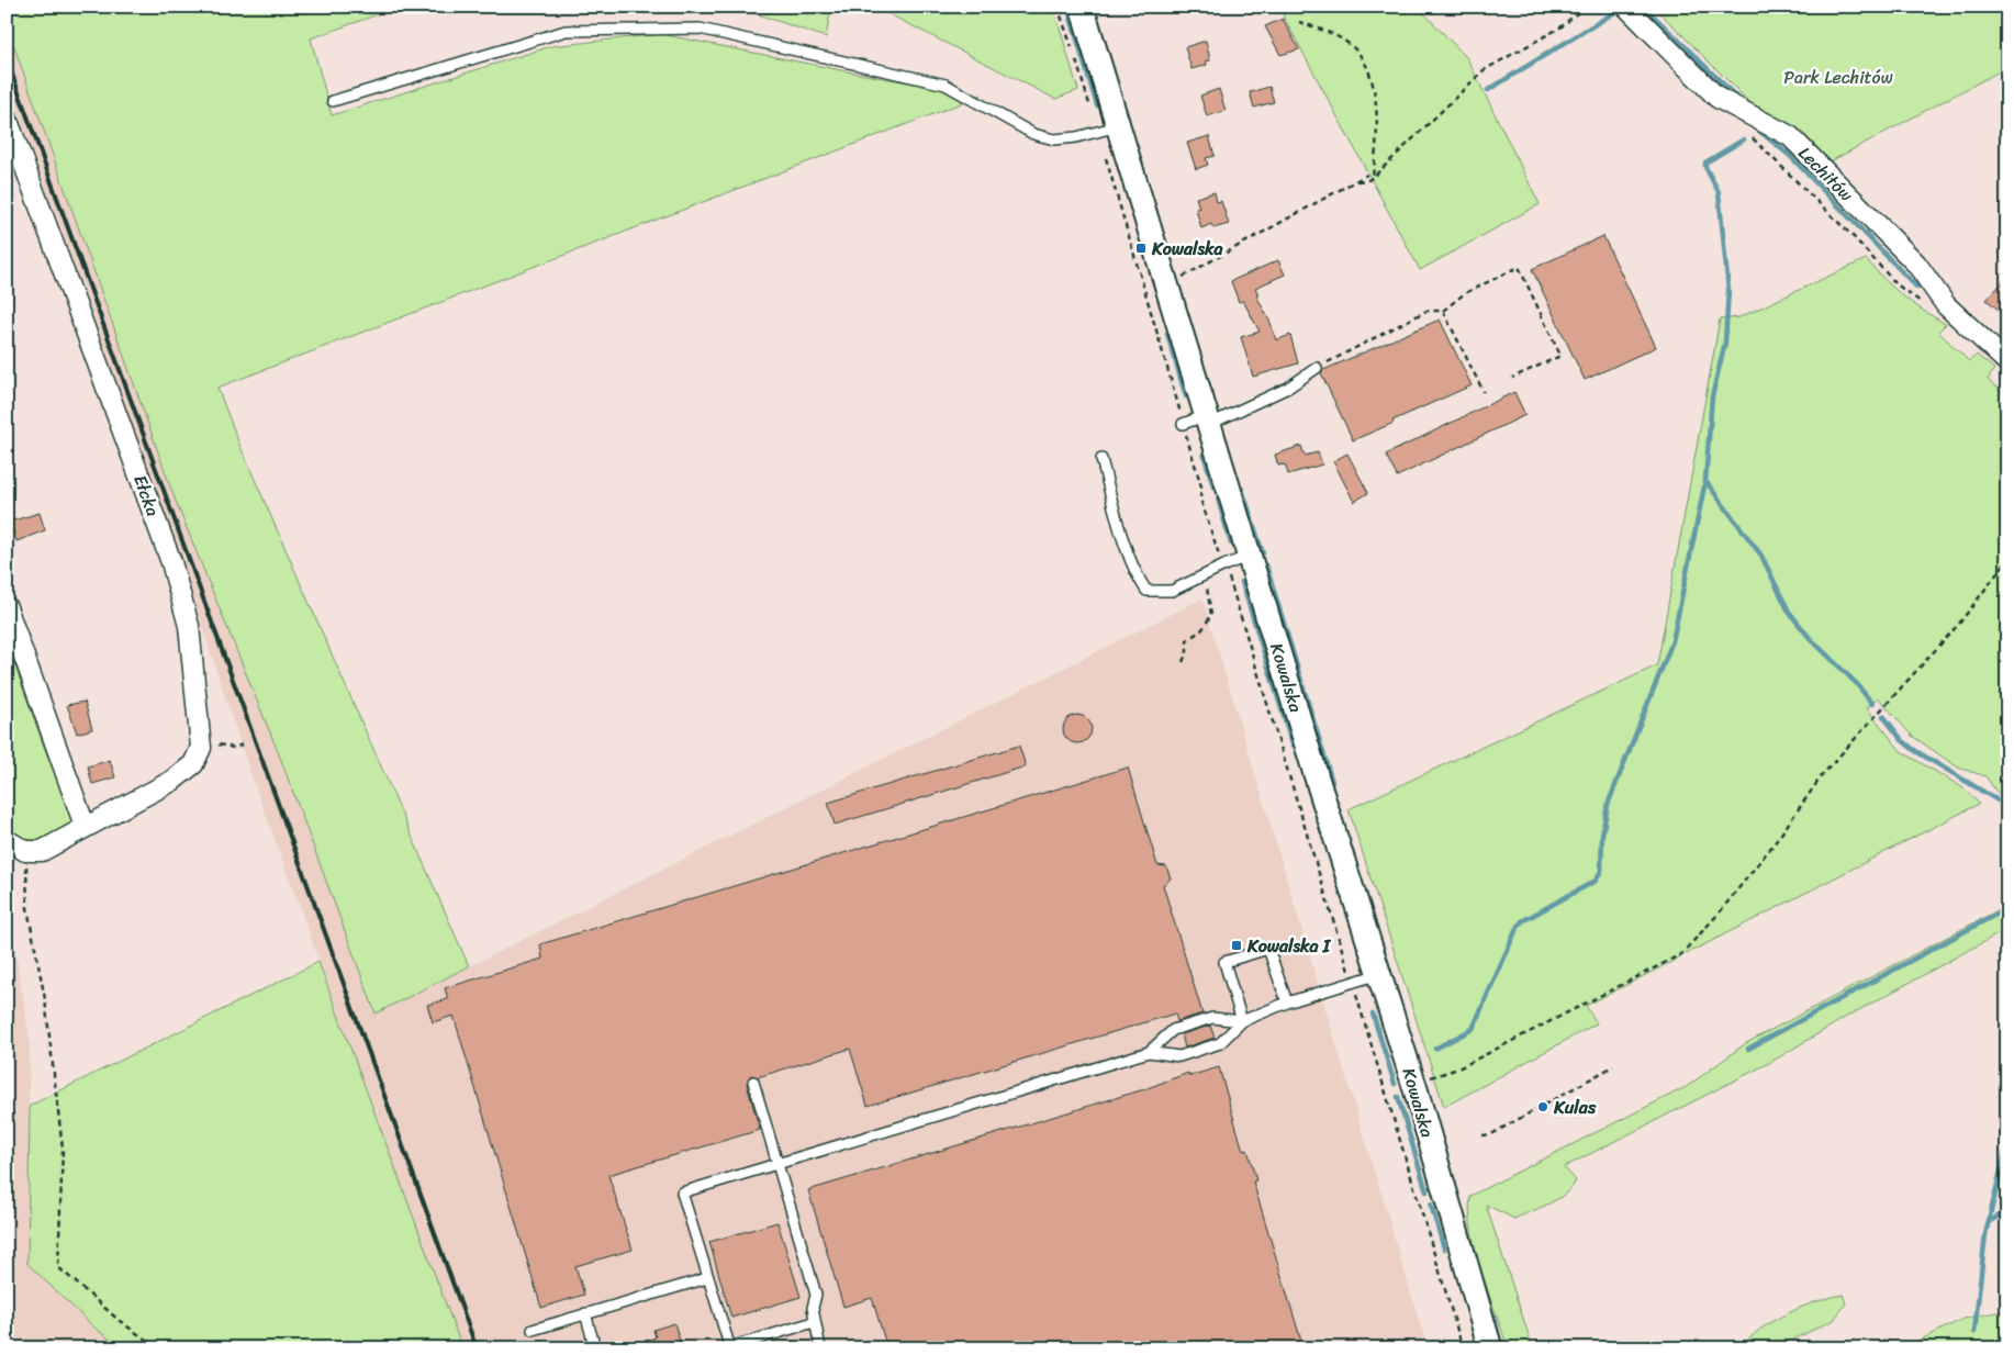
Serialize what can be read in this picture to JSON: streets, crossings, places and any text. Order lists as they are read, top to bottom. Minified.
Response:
{"streets":{"street":["Lechitów","Ełcka","Kowalska"]},"parks":["Park Lechitów"],"places":{"transit":["Kowalska","Kowalska I"],"other":["Kulas"]}}
